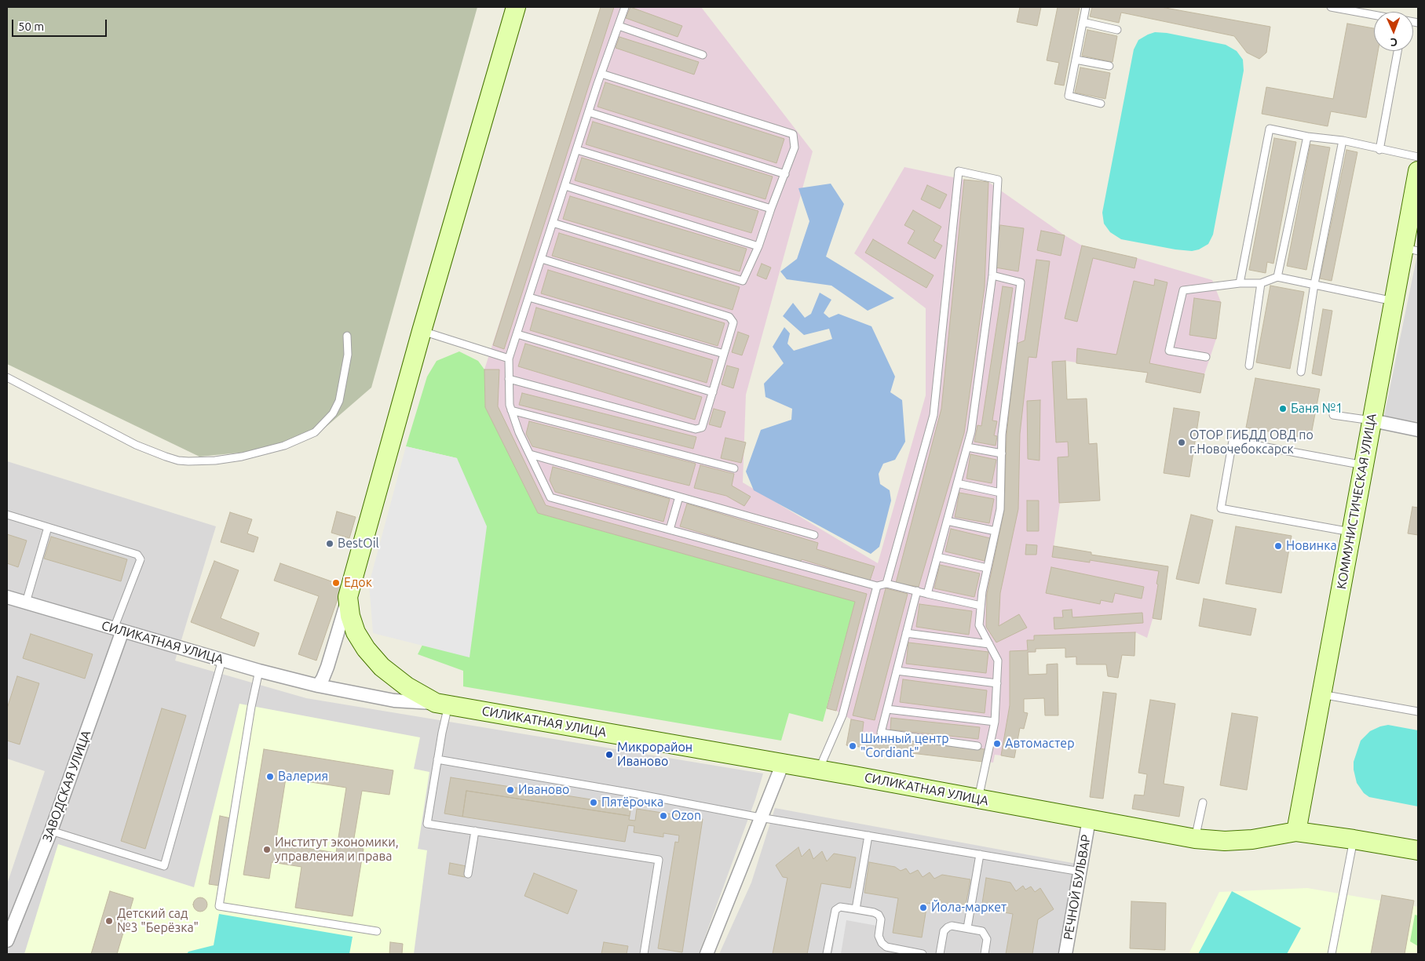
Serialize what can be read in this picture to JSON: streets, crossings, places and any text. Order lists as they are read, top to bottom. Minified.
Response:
{"streets":{"street":["КОММУНИСТИЧЕСКАЯ УЛИЦА","СИЛИКАТНАЯ УЛИЦА","ЗАВОДСКАЯ УЛИЦА","РЕЧНОЙ БУЛЬВАР"]},"crossings":[["КОММУНИСТИЧЕСКАЯ УЛИЦА","СИЛИКАТНАЯ УЛИЦА"],["СИЛИКАТНАЯ УЛИЦА","ЗАВОДСКАЯ УЛИЦА"],["СИЛИКАТНАЯ УЛИЦА","РЕЧНОЙ БУЛЬВАР"]],"places":["Баня №1","ОТОР ГИБДД ОВД по г.Новочебоксарск","BestOil","Новинка","Едок","Автомастер","Шинный центр \"Cordiant\"","Микрорайон Иваново","Валерия","Иваново","Пятёрочка","Ozon","Институт экономики, управления и права","Йола-маркет","Детский сад №3 \"Берёзка\""],"scale_bar":"50 m","north":"bottom"}
